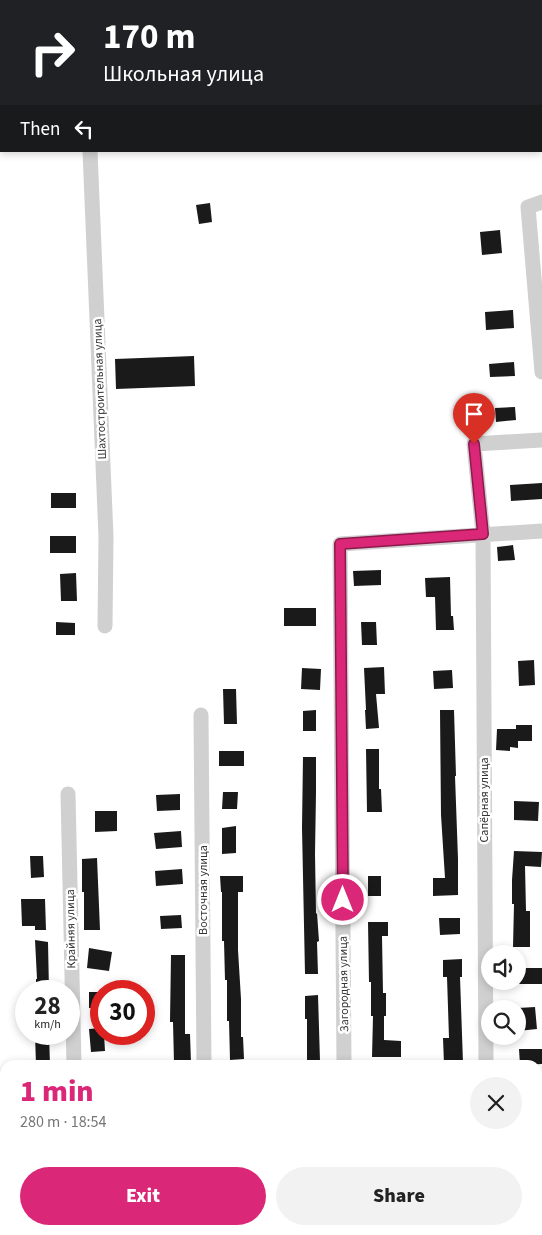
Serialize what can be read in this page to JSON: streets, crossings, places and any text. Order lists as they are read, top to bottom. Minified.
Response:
{"streets":{"street":["Шахтостроительная улица","Сапёрная улица","Восточная улица","Крайняя улица","Загородная улица"]},"crossings":[["Сапёрная улица","Загородная улица"]],"page":{"turn":["170 m","Школьная улица"],"then":"Then","speed":"28 km/h","limit":"30","heading":["1 min","280 m · 18:54"],"buttons":["Exit","Share"]}}
